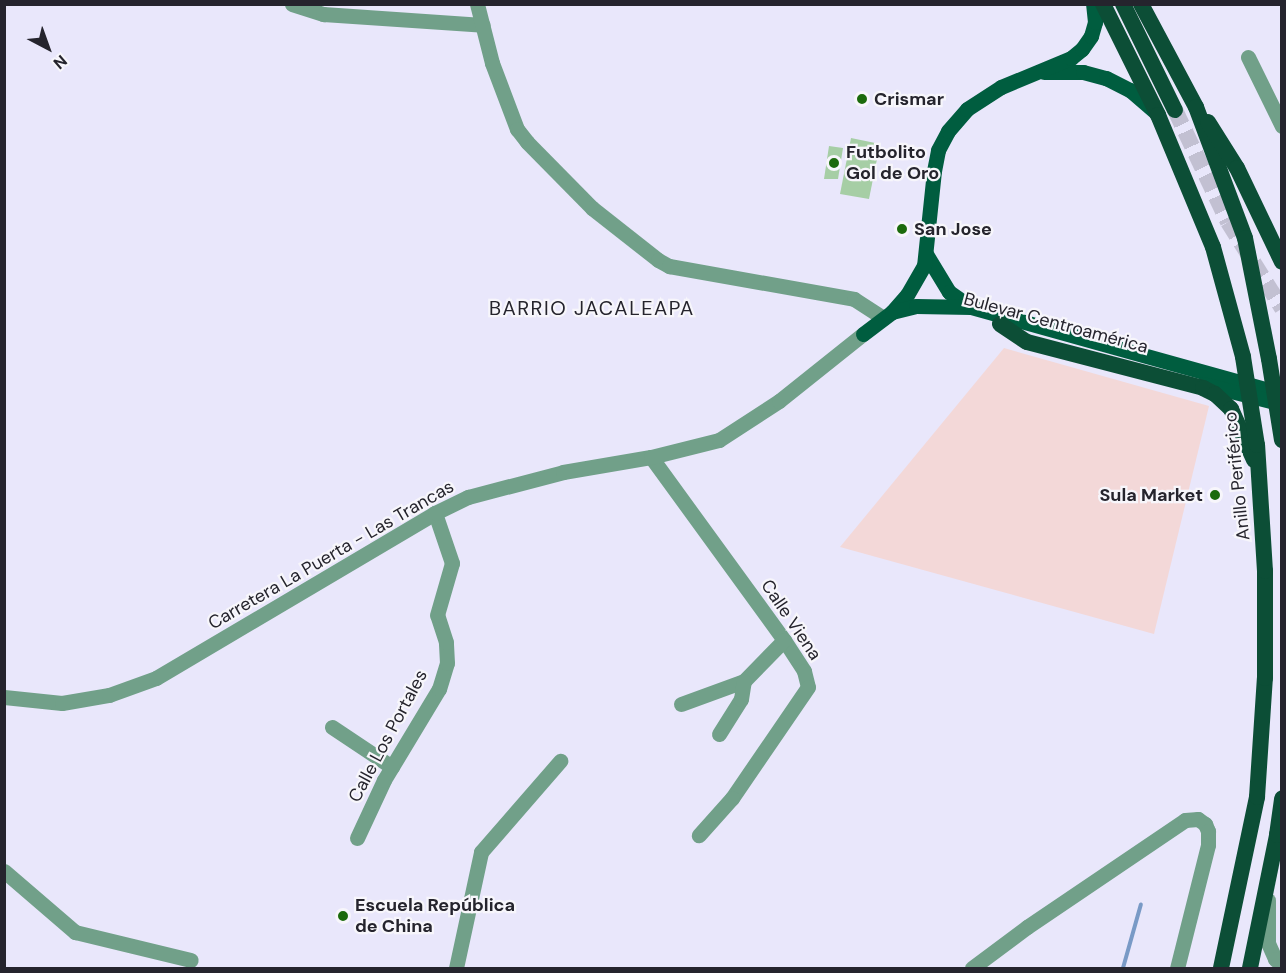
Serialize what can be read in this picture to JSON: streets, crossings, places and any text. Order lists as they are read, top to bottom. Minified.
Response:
{"streets":{"highway":["Anillo Periférico"],"main road":["Bulevar Centroamérica"],"street":["Carretera La Puerta - Las Trancas","Calle Viena","Calle Los Portales"]},"crossings":[["Bulevar Centroamérica","Carretera La Puerta - Las Trancas"],["Carretera La Puerta - Las Trancas","Calle Viena"],["Carretera La Puerta - Las Trancas","Calle Los Portales"]],"districts":["BARRIO JACALEAPA"],"places":["Crismar","Futbolito Gol de Oro","San Jose","Sula Market","Escuela República de China"],"north":"bottom right"}
